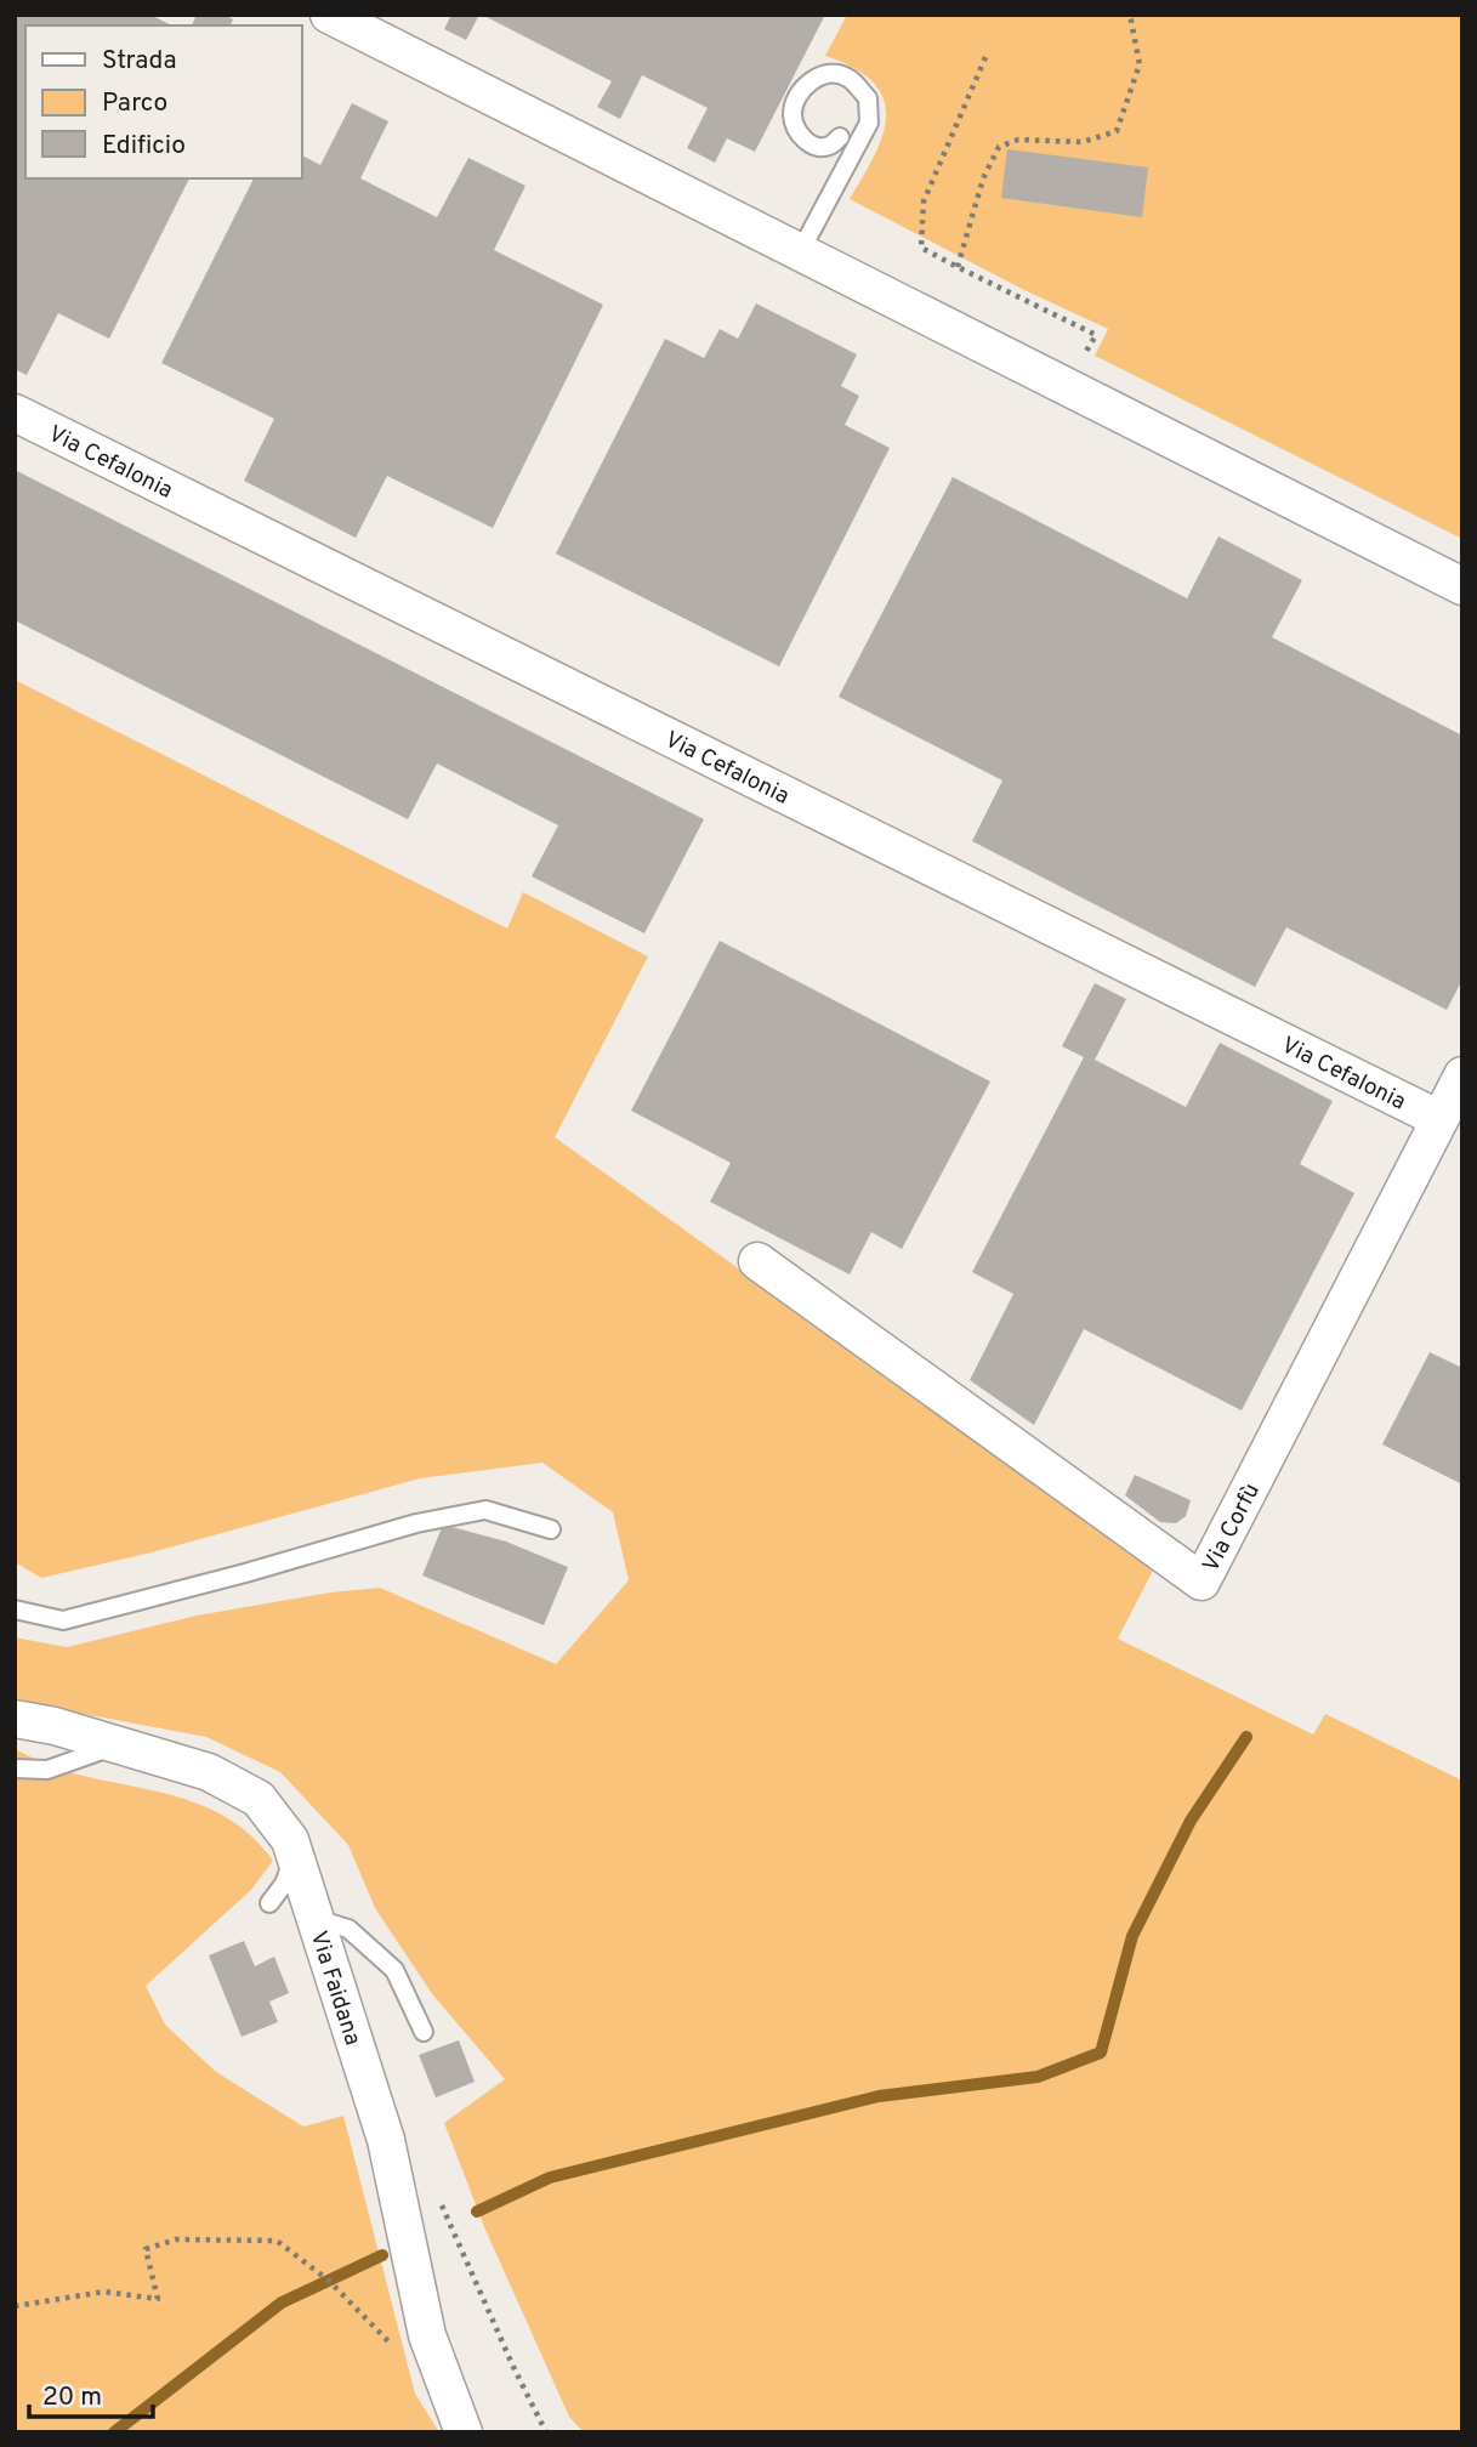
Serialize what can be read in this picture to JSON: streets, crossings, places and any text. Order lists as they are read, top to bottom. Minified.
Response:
{"streets":{"street":["Via Cefalonia","Via Corfù","Via Faidana"]},"crossings":[["Via Cefalonia","Via Corfù"]],"legend":["Strada","Parco","Edificio"],"scale_bar":"20 m"}
